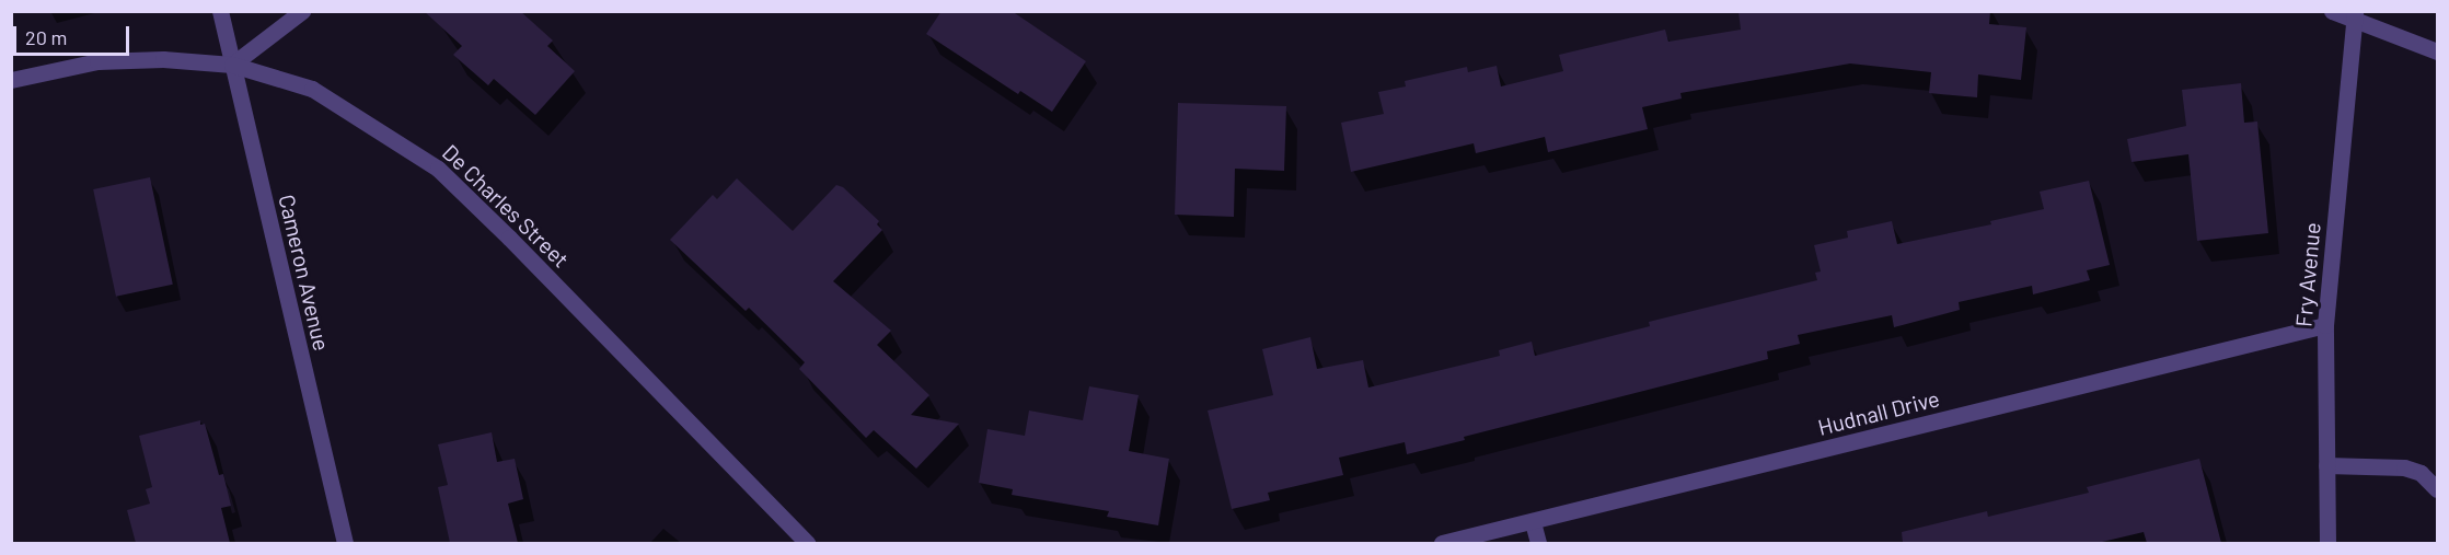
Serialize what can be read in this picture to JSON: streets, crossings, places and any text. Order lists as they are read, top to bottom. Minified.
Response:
{"streets":{"street":["De Charles Street","Cameron Avenue","Fry Avenue","Hudnall Drive"]},"crossings":[["De Charles Street","Cameron Avenue"],["Fry Avenue","Hudnall Drive"]],"scale_bar":"20 m"}
